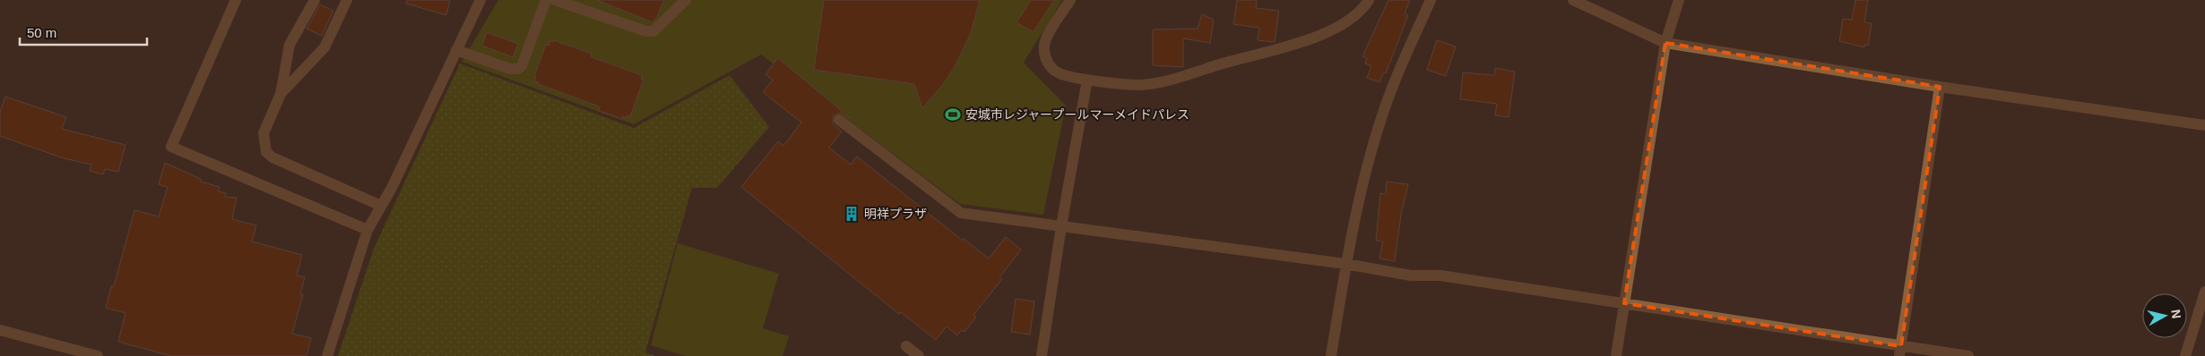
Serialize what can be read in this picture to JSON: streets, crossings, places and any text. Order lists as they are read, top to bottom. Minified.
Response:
{"places":{"sports":["安城市レジャープールマーメイドパレス"],"building":["明祥プラザ"]},"scale_bar":"50 m","north":"right"}
